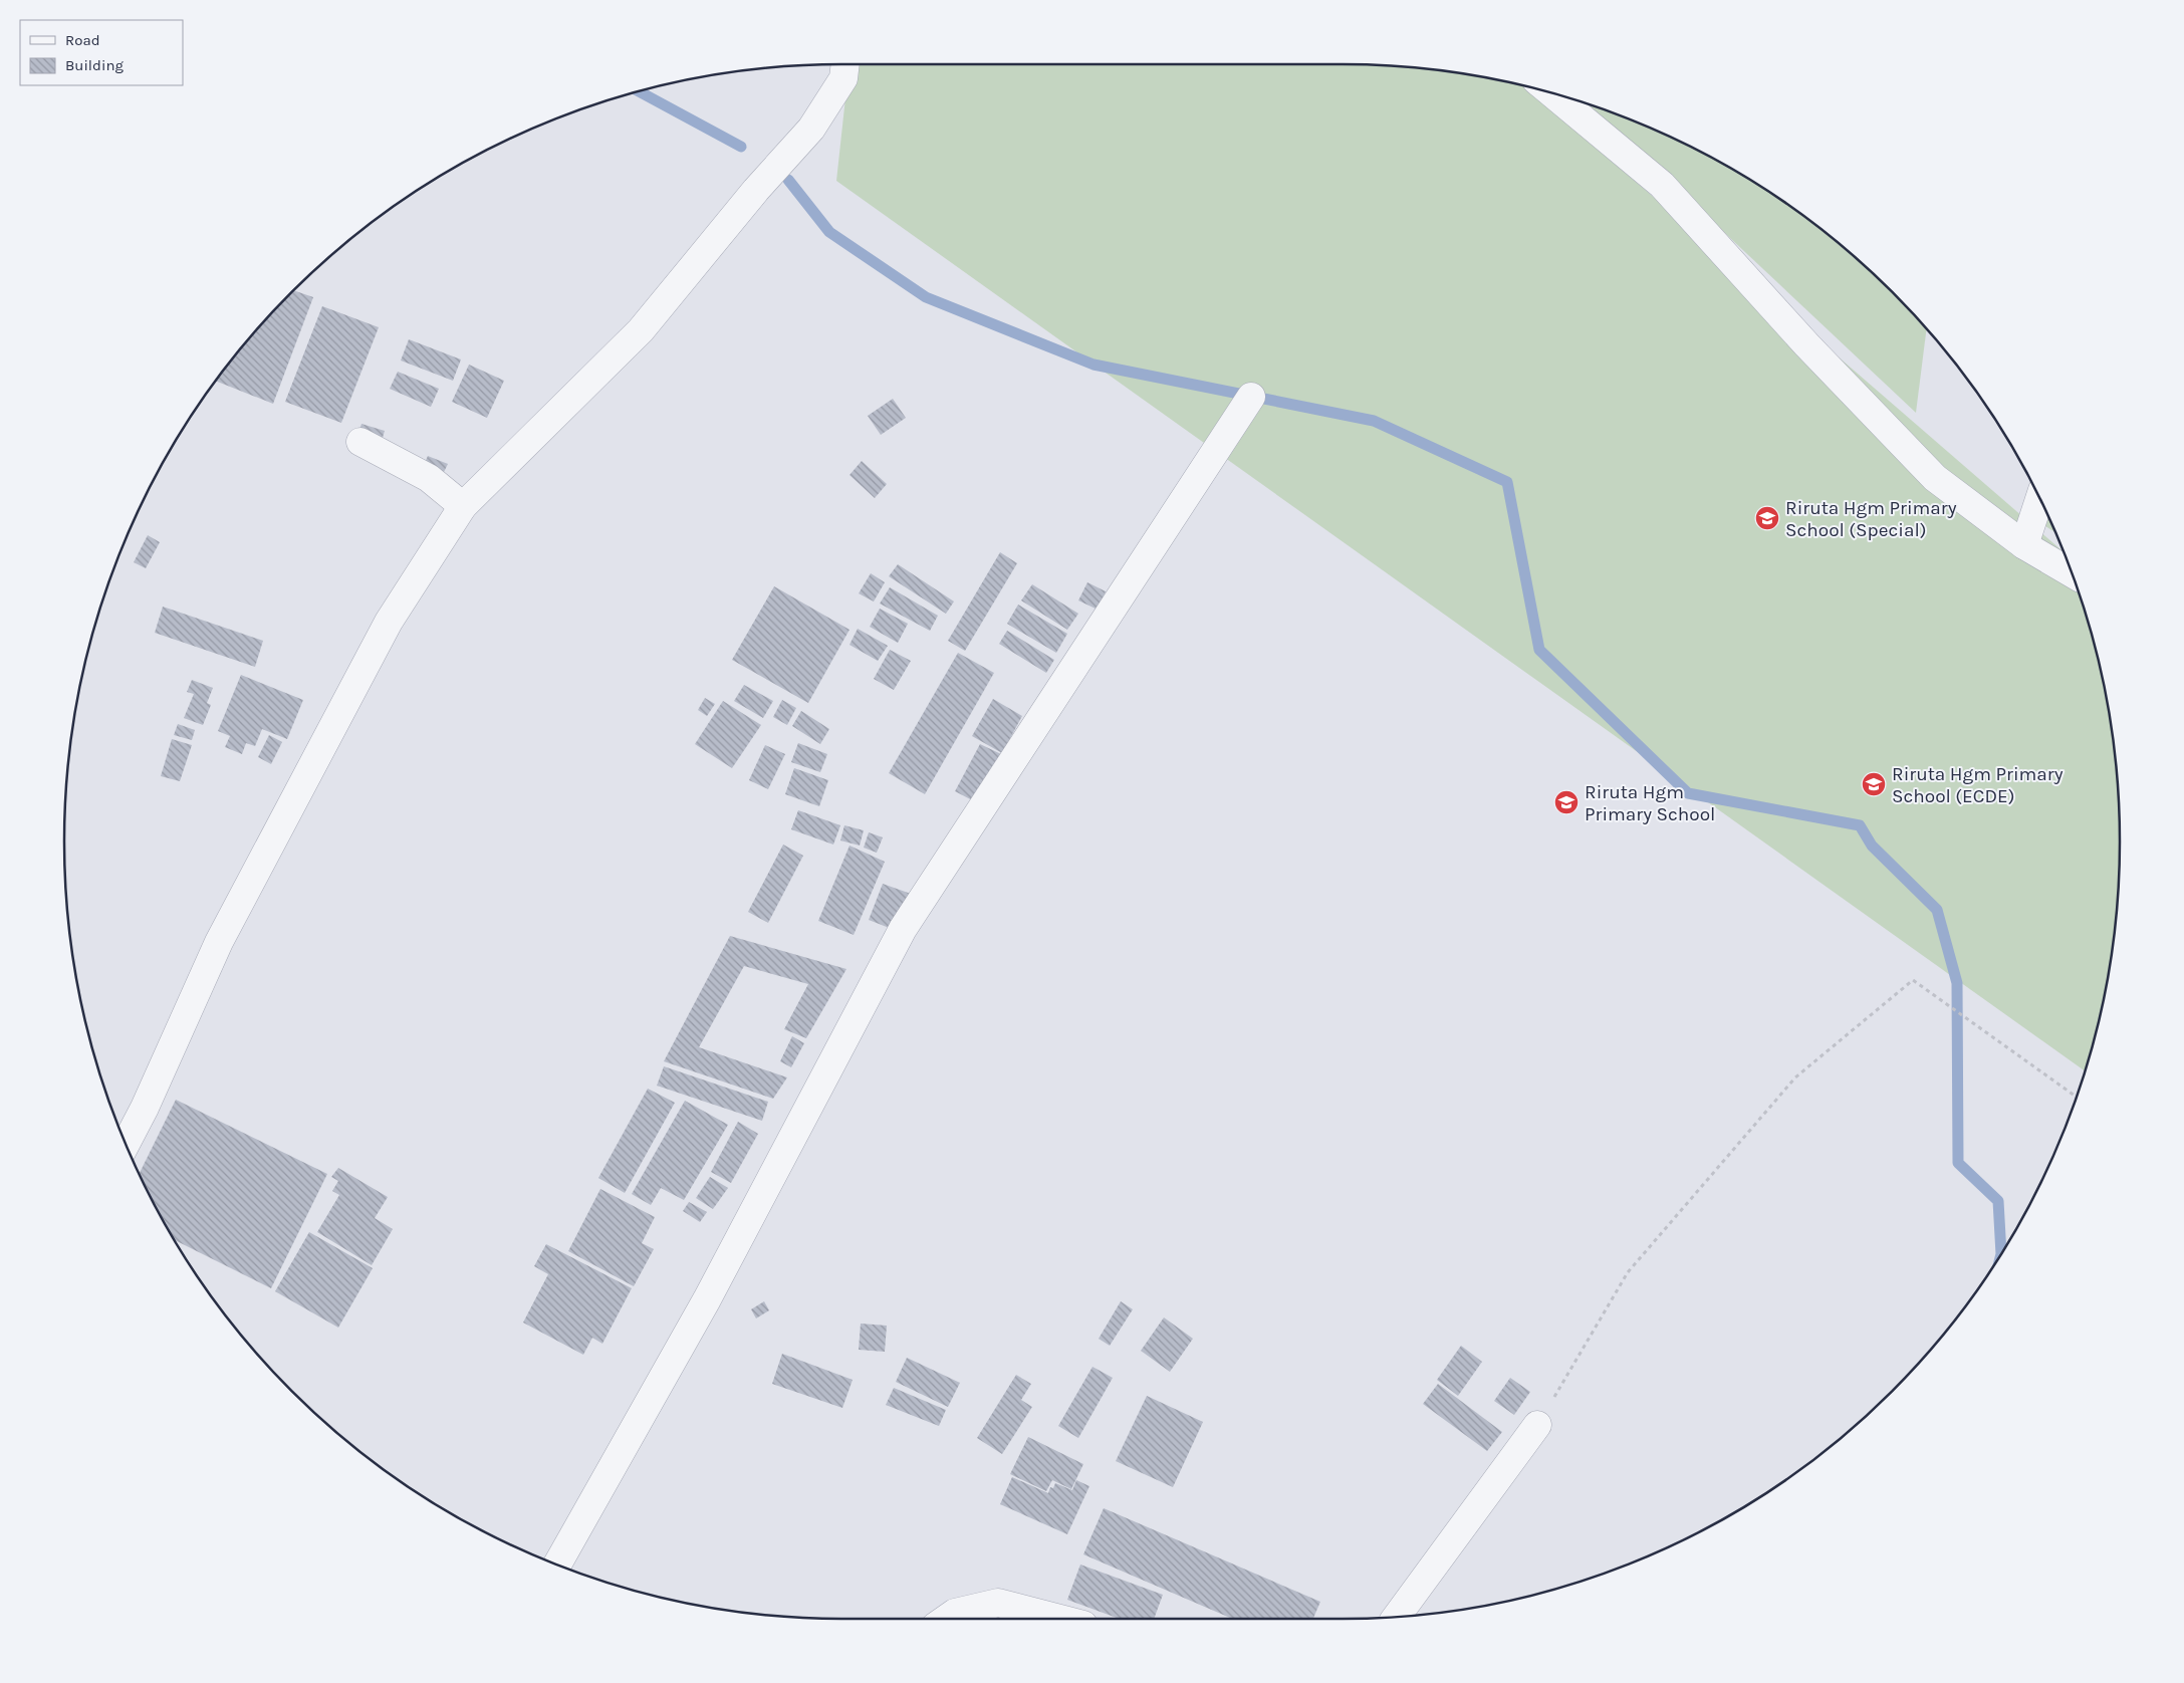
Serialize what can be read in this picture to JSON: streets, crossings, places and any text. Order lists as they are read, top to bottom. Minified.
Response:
{"places":{"school or university":["Riruta Hgm Primary School (Special)","Riruta Hgm Primary School (ECDE)","Riruta Hgm Primary School"]},"legend":["Road","Building"]}
